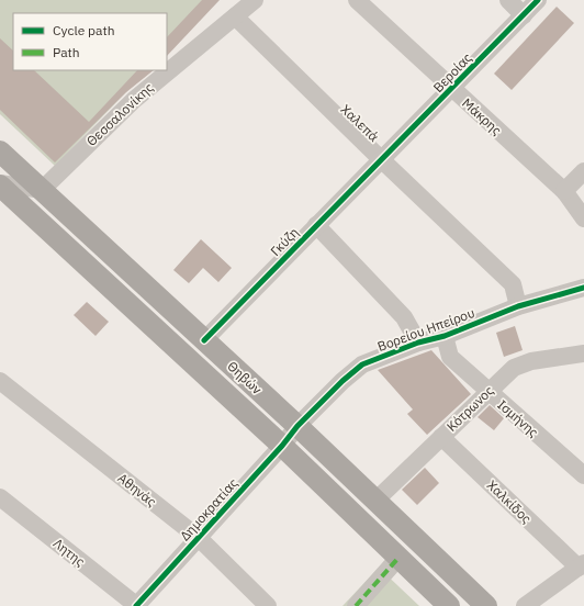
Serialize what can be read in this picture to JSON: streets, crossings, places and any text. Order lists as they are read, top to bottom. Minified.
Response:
{"streets":{"main road":["Θηβών"],"street":["Βεροίας","Θεσσαλονίκης","Μάκρης","Χαλεπά","Γκύζη","Βορείου Ηπείρου","Κότρωνος","Ισμήνης","Αθηνάς","Χαλκίδος","Δημοκρατίας","Λητης"]},"crossings":[["Βεροίας","Μάκρης"],["Βεροίας","Χαλεπά"],["Βεροίας","Γκύζη"],["Θεσσαλονίκης","Χαλεπά"],["Θεσσαλονίκης","Θηβών"],["Χαλεπά","Γκύζη"],["Χαλεπά","Βορείου Ηπείρου"],["Γκύζη","Θηβών"],["Βορείου Ηπείρου","Θηβών"],["Βορείου Ηπείρου","Ισμήνης"],["Βορείου Ηπείρου","Δημοκρατίας"],["Θηβών","Κότρωνος"],["Θηβών","Δημοκρατίας"],["Κότρωνος","Ισμήνης"],["Κότρωνος","Χαλκίδος"],["Αθηνάς","Δημοκρατίας"],["Δημοκρατίας","Λητης"]],"legend":["Cycle path","Path"]}
